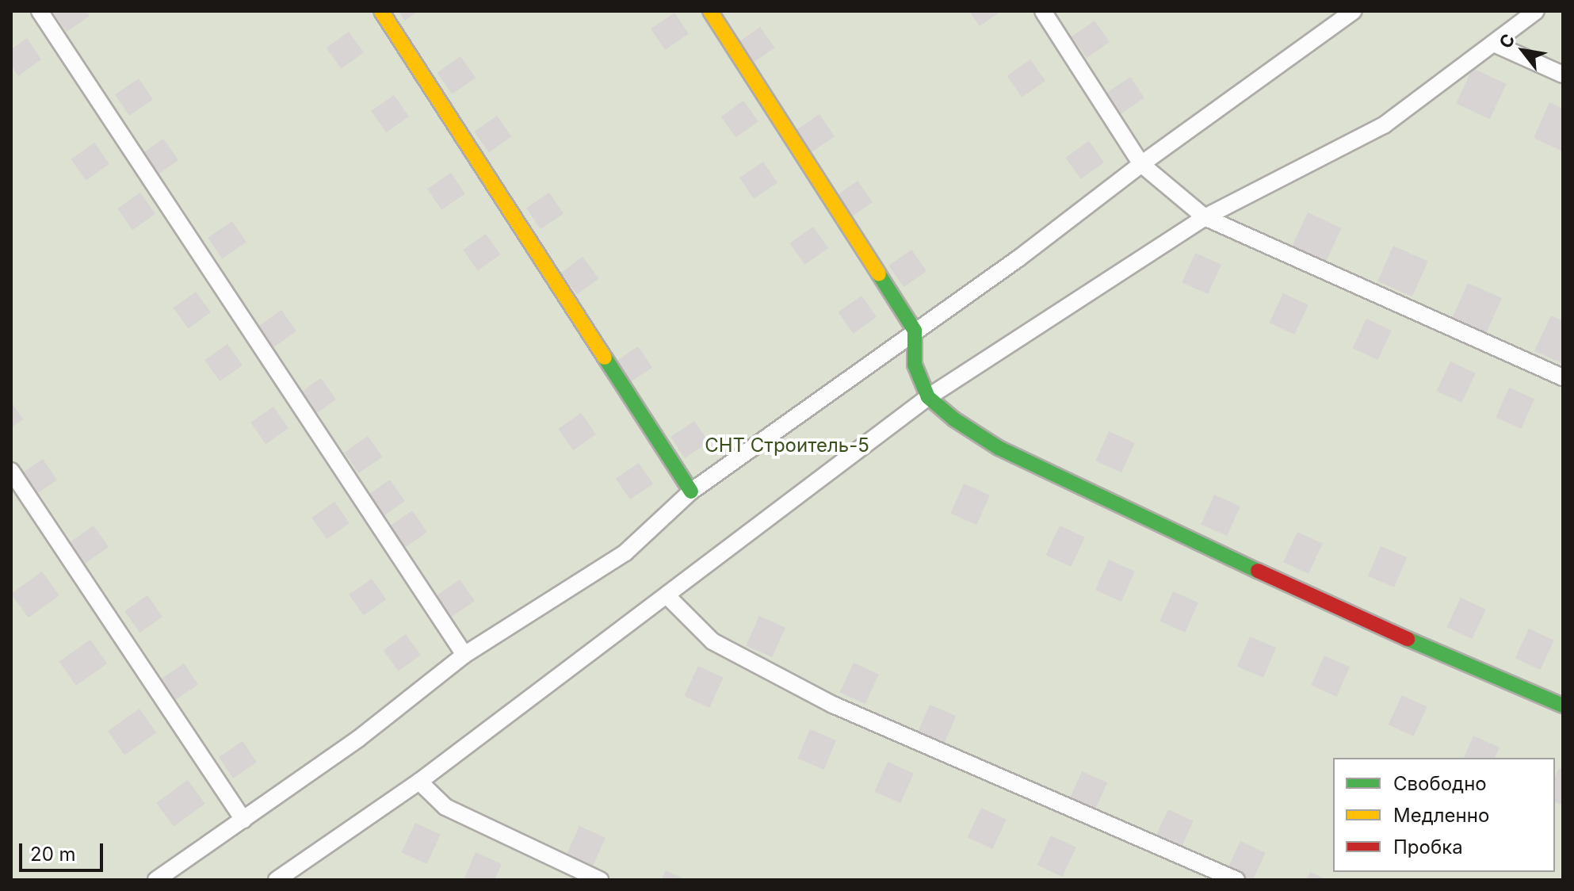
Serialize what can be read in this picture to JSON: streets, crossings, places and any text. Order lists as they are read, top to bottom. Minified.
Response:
{"parks":["СНТ Строитель-5"],"legend":["Свободно","Медленно","Пробка"],"scale_bar":"20 m","north":"top left"}
